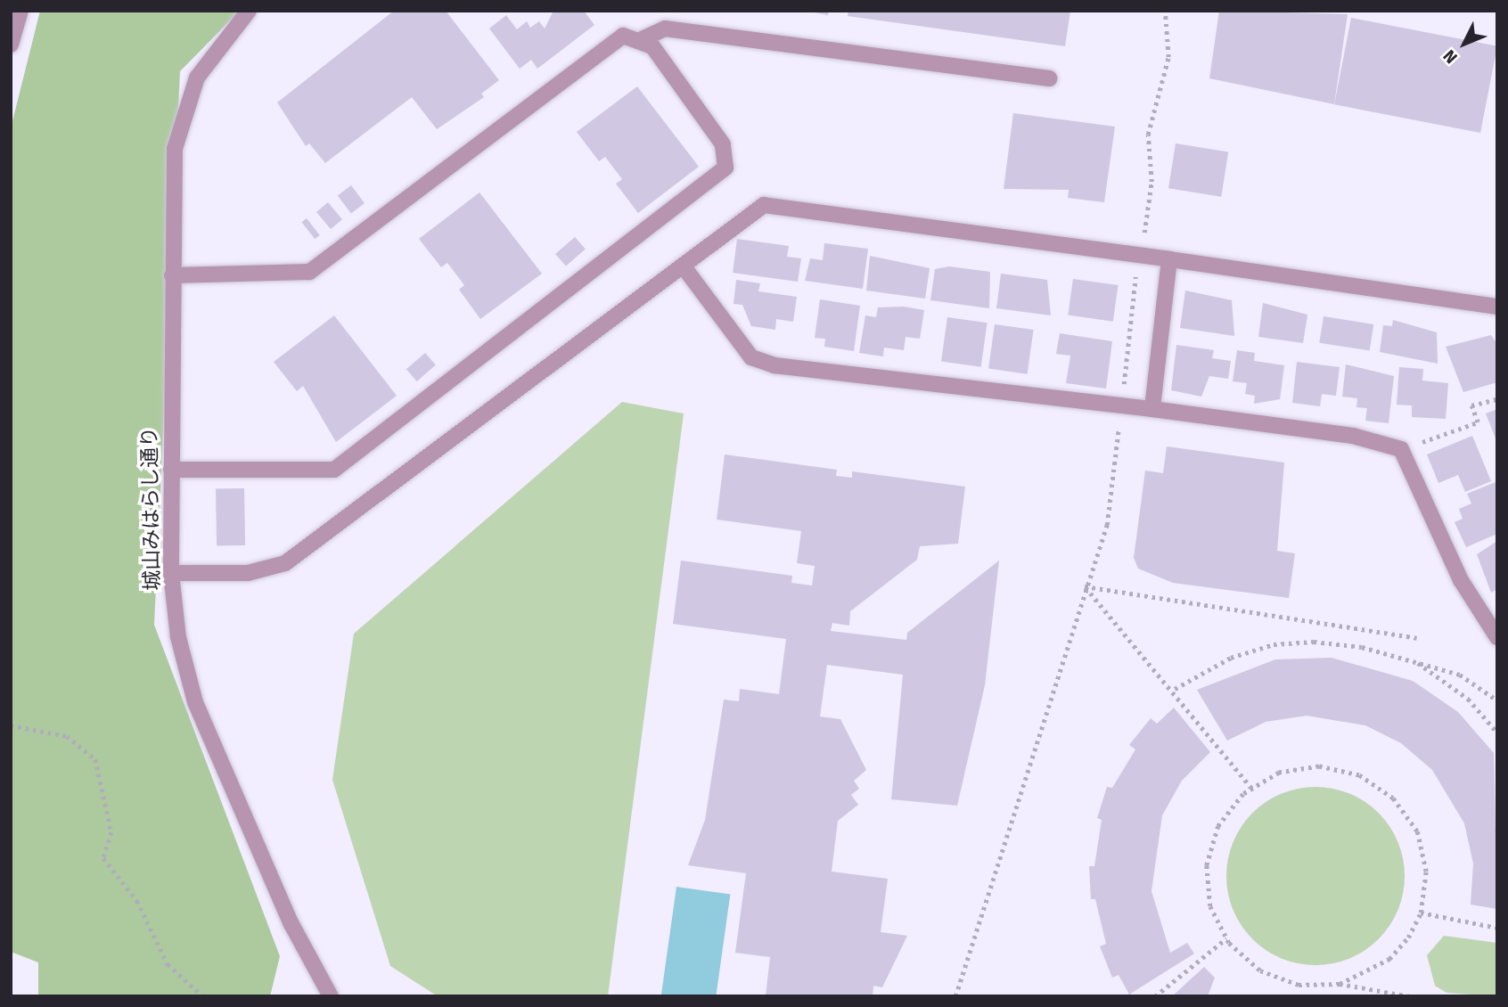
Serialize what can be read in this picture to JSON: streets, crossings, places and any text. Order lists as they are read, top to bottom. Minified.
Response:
{"streets":{"street":["城山みはらし通り"]},"north":"bottom left"}
